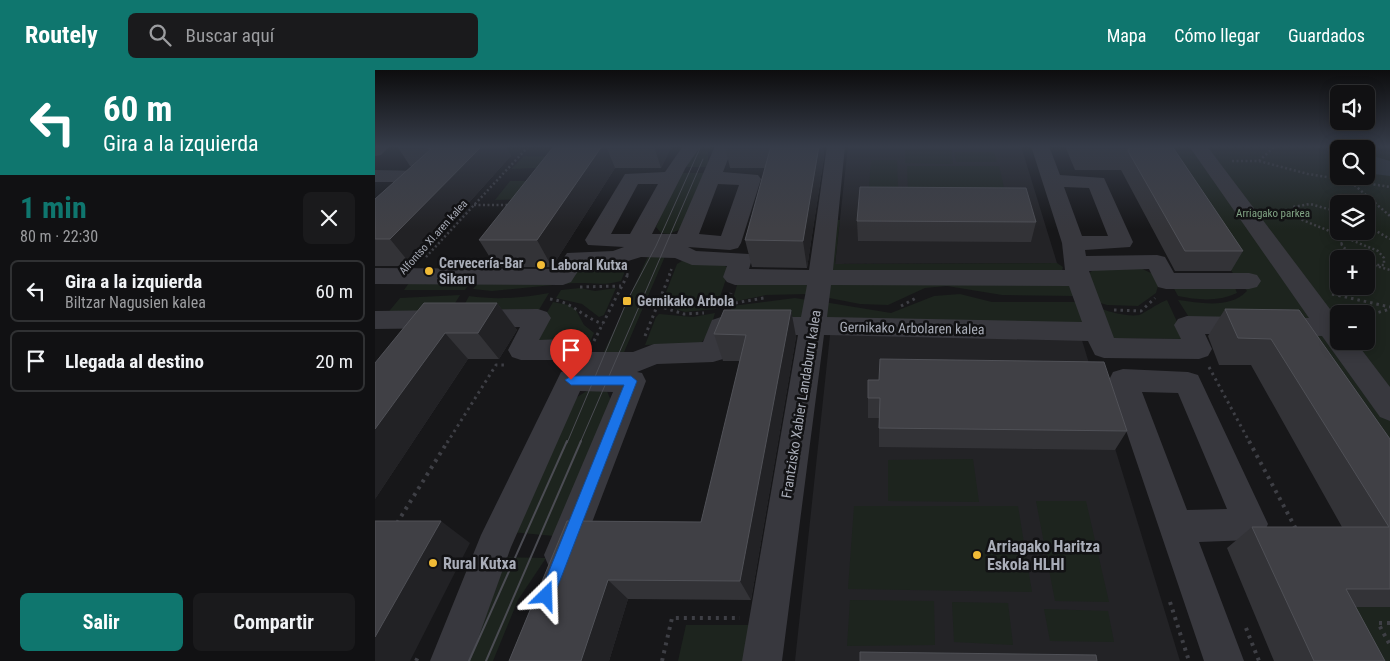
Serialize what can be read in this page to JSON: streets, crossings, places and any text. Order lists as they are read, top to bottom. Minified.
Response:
{"streets":{"street":["Gernikako Arbolaren kalea","Frantzisko Xabier Landaburu kalea"],"path":["Alfontso XI.aren kalea"]},"crossings":[["Gernikako Arbolaren kalea","Frantzisko Xabier Landaburu kalea"]],"parks":["Arriagako parkea"],"places":{"other":["Laboral Kutxa","Cervecería-Bar Sikaru","Arriagako Haritza Eskola HLHI","Rural Kutxa"],"transit":["Gernikako Arbola"]},"page":{"header":"Routely","search":"Buscar aquí","nav":["Mapa","Cómo llegar","Guardados"],"turn":["60 m","Gira a la izquierda"],"map_buttons":["+","−"],"heading":["1 min","80 m · 22:30"],"list":[{"name":"Gira a la izquierda","note":"Biltzar Nagusien kalea","value":"60 m"},{"name":"Llegada al destino","value":"20 m"}],"buttons":["Salir","Compartir"]}}
